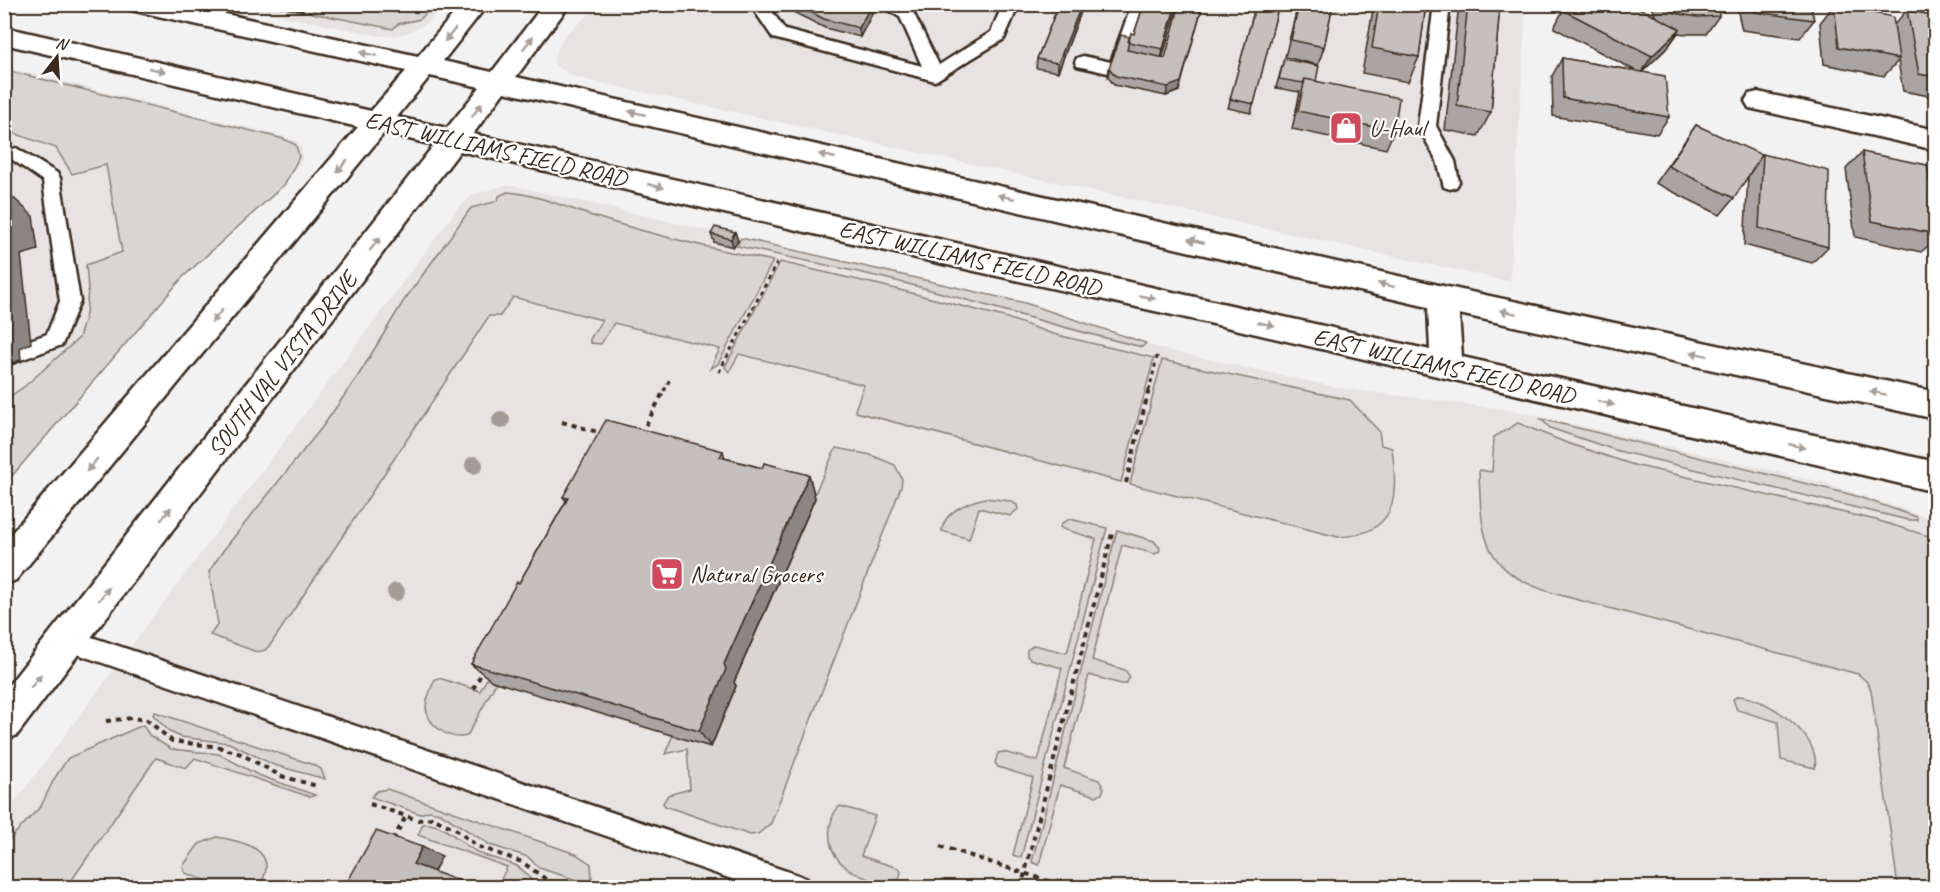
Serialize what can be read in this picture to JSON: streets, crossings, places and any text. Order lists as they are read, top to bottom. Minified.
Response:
{"streets":{"main road":["EAST WILLIAMS FIELD ROAD","SOUTH VAL VISTA DRIVE"]},"crossings":[["EAST WILLIAMS FIELD ROAD","SOUTH VAL VISTA DRIVE"]],"places":{"shop":["U-Haul"],"supermarket":["Natural Grocers"]},"north":"top"}
